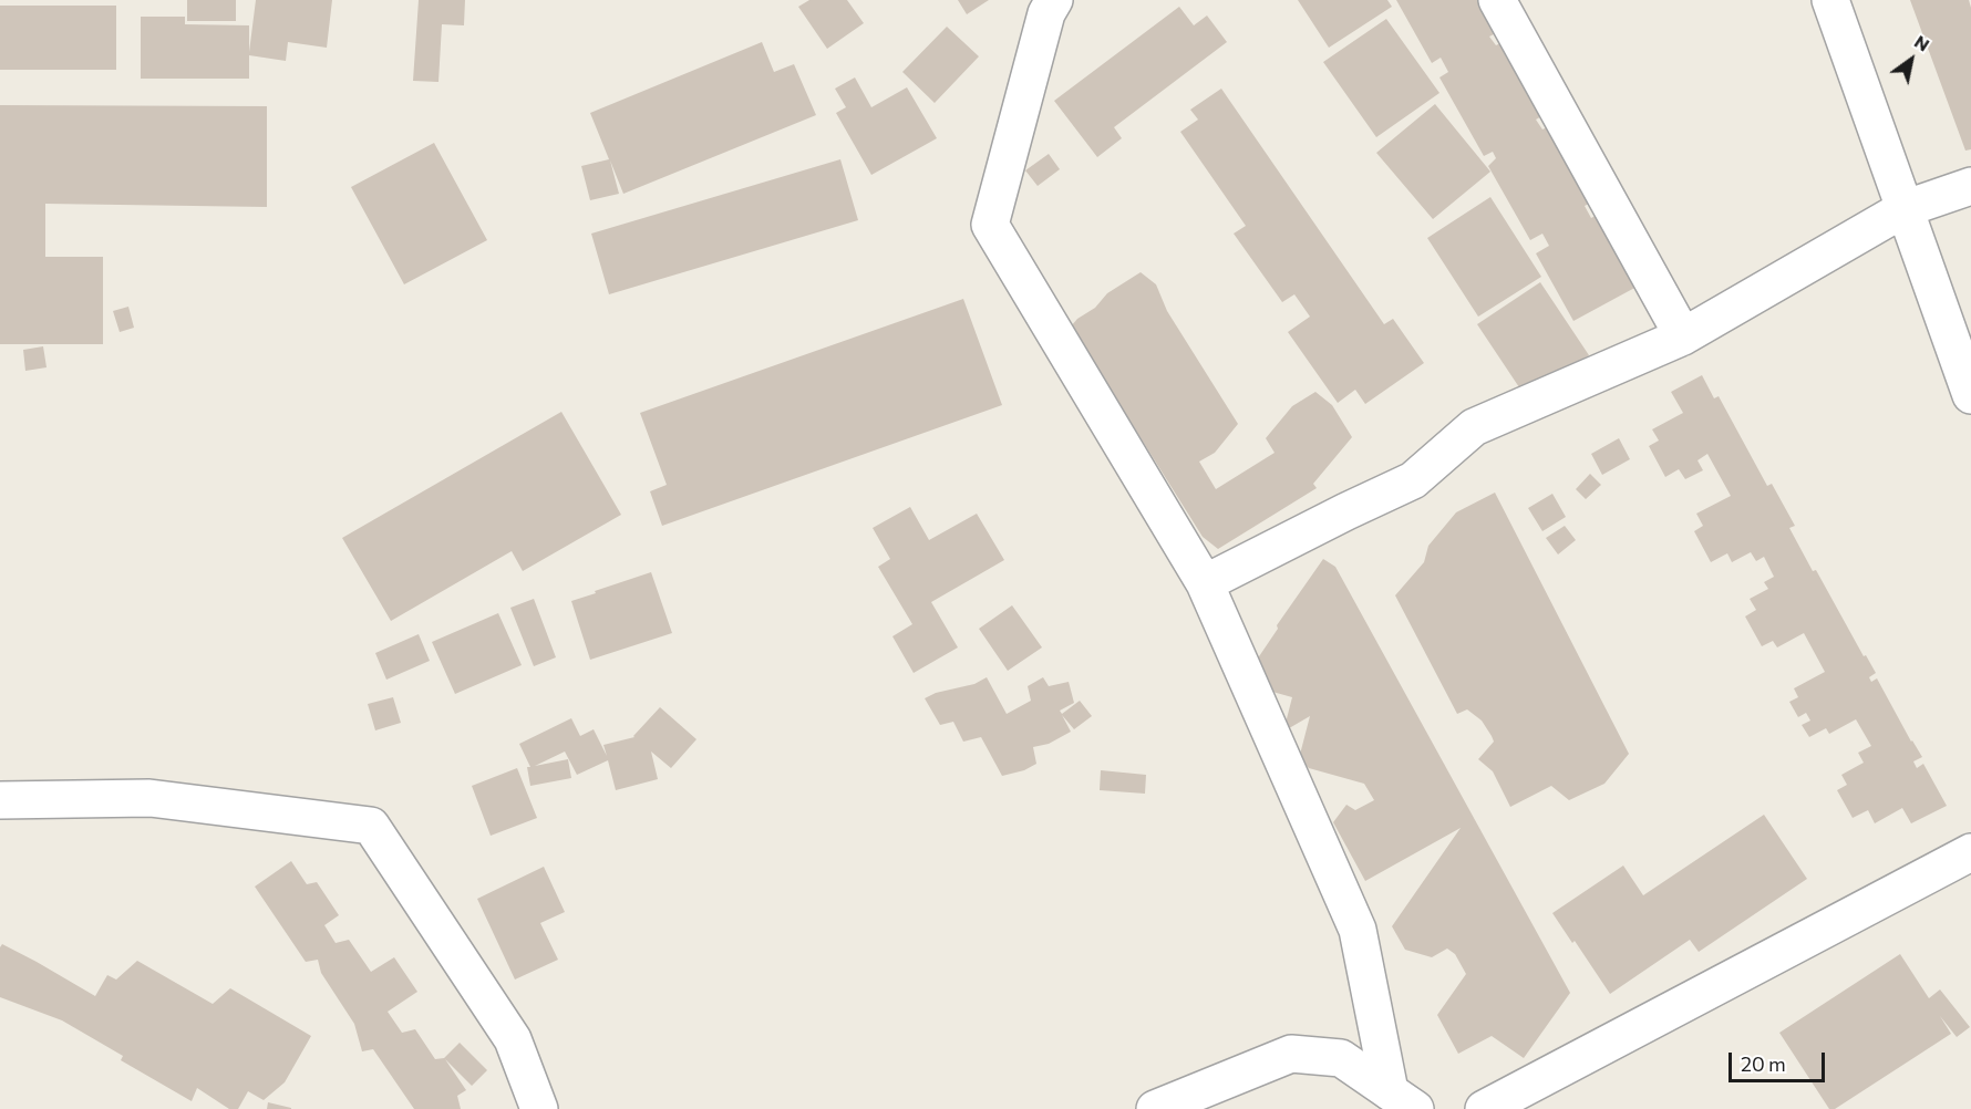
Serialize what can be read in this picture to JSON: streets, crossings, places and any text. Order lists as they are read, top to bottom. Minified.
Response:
{"scale_bar":"20 m","north":"top right"}
